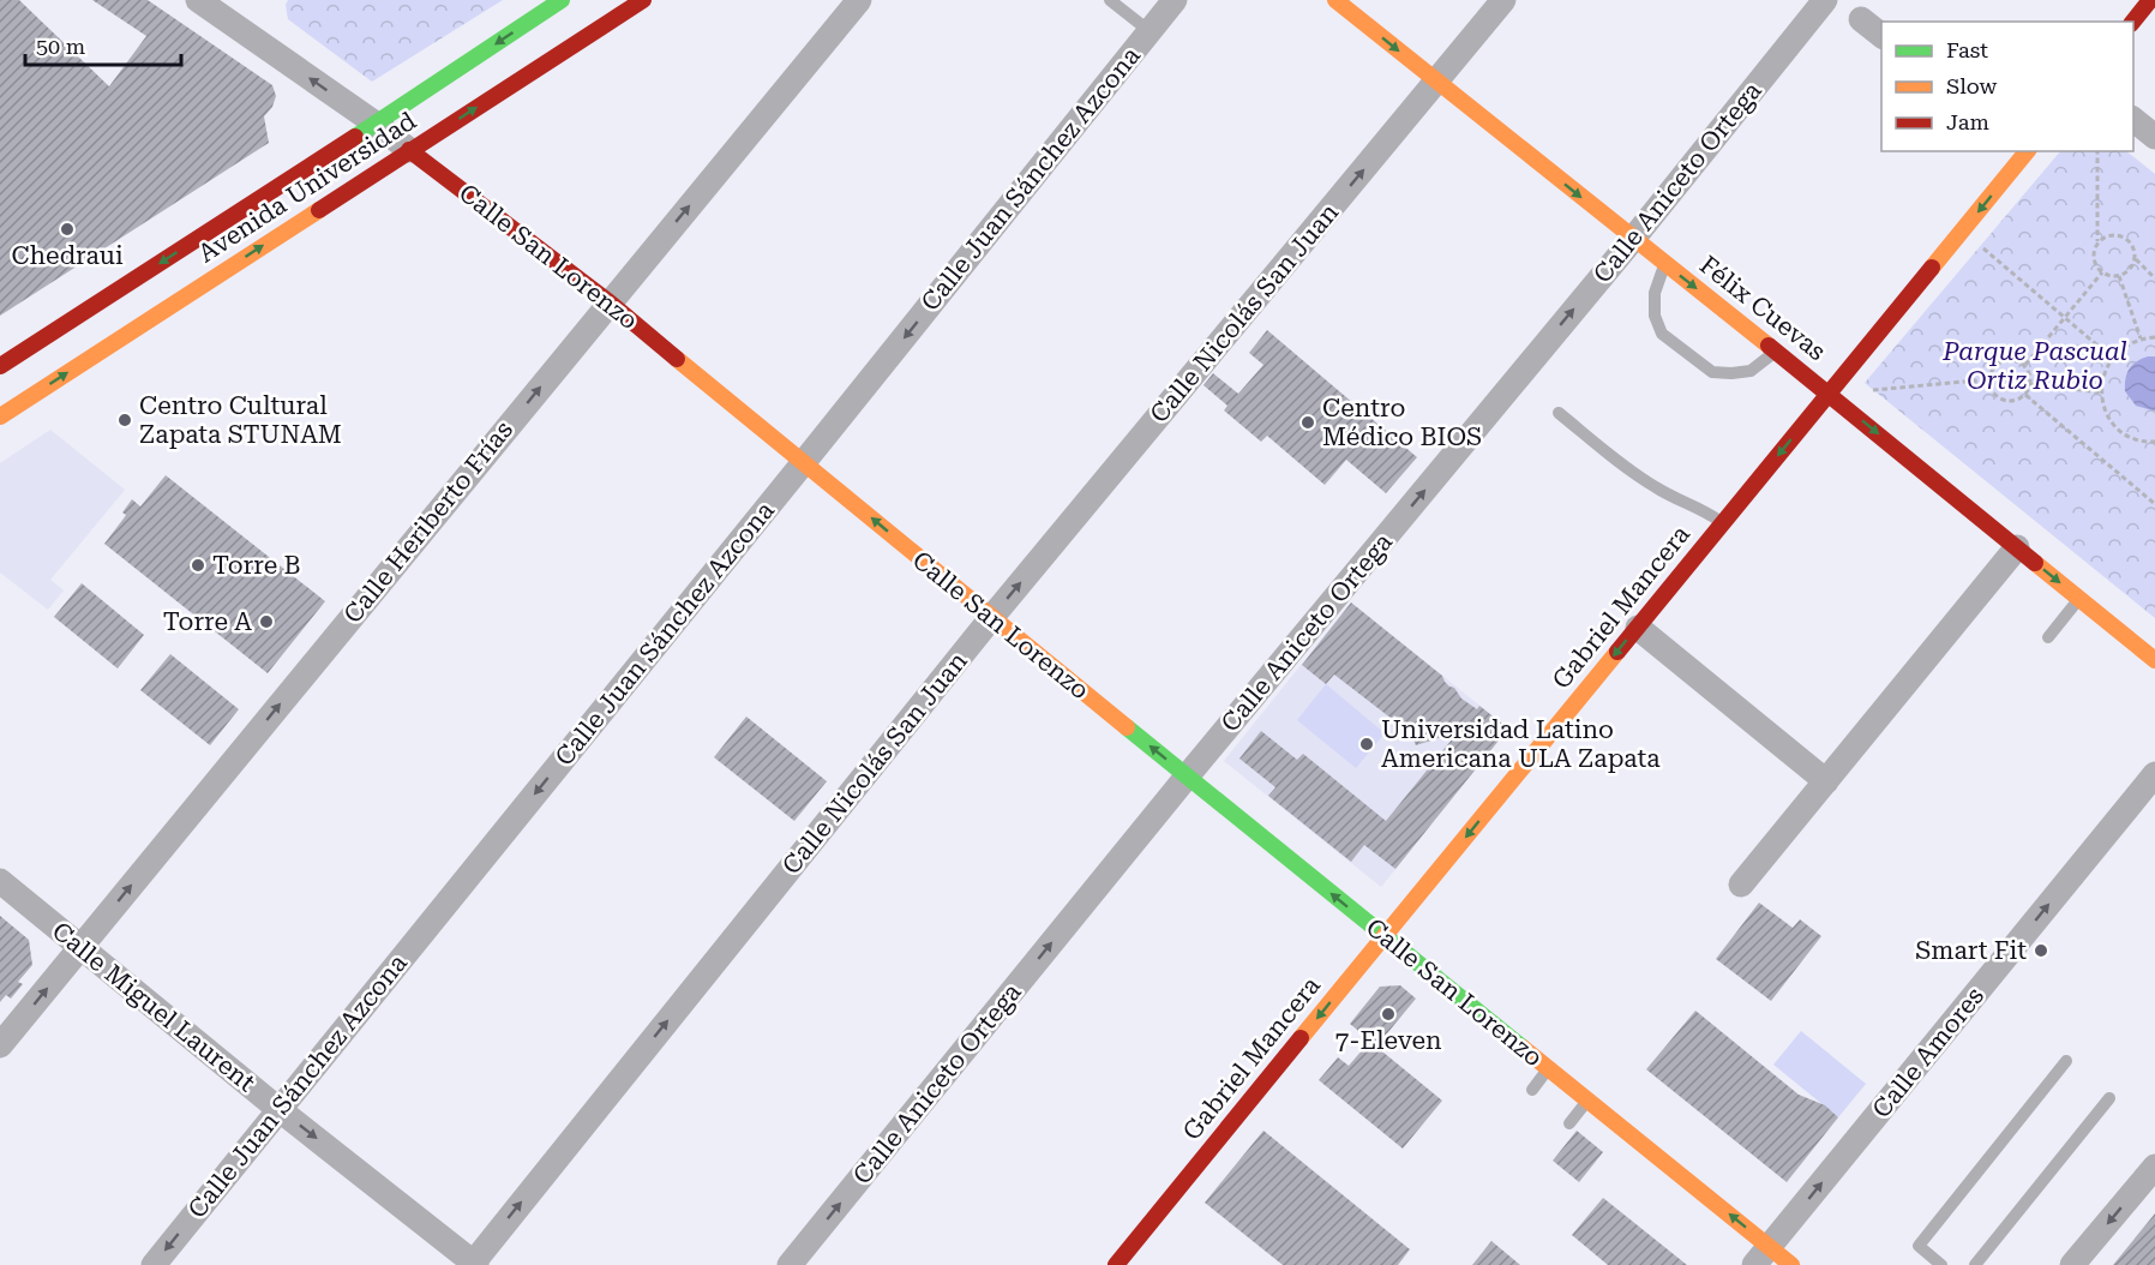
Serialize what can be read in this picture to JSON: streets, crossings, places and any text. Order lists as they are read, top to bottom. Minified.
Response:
{"streets":{"main road":["Avenida Universidad","Calle San Lorenzo","Félix Cuevas","Gabriel Mancera"],"street":["Calle Juan Sánchez Azcona","Calle Aniceto Ortega","Calle Nicolás San Juan","Calle Heriberto Frías","Calle Miguel Laurent","Calle Amores"]},"crossings":[["Calle Juan Sánchez Azcona","Calle San Lorenzo"],["Calle Juan Sánchez Azcona","Calle Miguel Laurent"],["Calle Aniceto Ortega","Calle San Lorenzo"],["Calle Aniceto Ortega","Félix Cuevas"],["Avenida Universidad","Calle San Lorenzo"],["Calle San Lorenzo","Calle Nicolás San Juan"],["Calle San Lorenzo","Calle Heriberto Frías"],["Calle San Lorenzo","Gabriel Mancera"],["Calle San Lorenzo","Calle Amores"],["Félix Cuevas","Calle Nicolás San Juan"],["Félix Cuevas","Gabriel Mancera"],["Calle Nicolás San Juan","Calle Miguel Laurent"],["Calle Heriberto Frías","Calle Miguel Laurent"]],"one_way":["Calle Juan Sánchez Azcona","Calle Aniceto Ortega","Calle San Lorenzo","Félix Cuevas","Calle Nicolás San Juan","Calle Heriberto Frías","Gabriel Mancera","Calle Miguel Laurent","Calle Amores"],"parks":["Parque Pascual Ortiz Rubio"],"places":["Chedraui","Centro Cultural Zapata STUNAM","Centro Médico BIOS","Torre B","Torre A","Universidad Latino Americana ULA Zapata","Smart Fit","7-Eleven"],"legend":["Fast","Slow","Jam"],"scale_bar":"50 m"}
